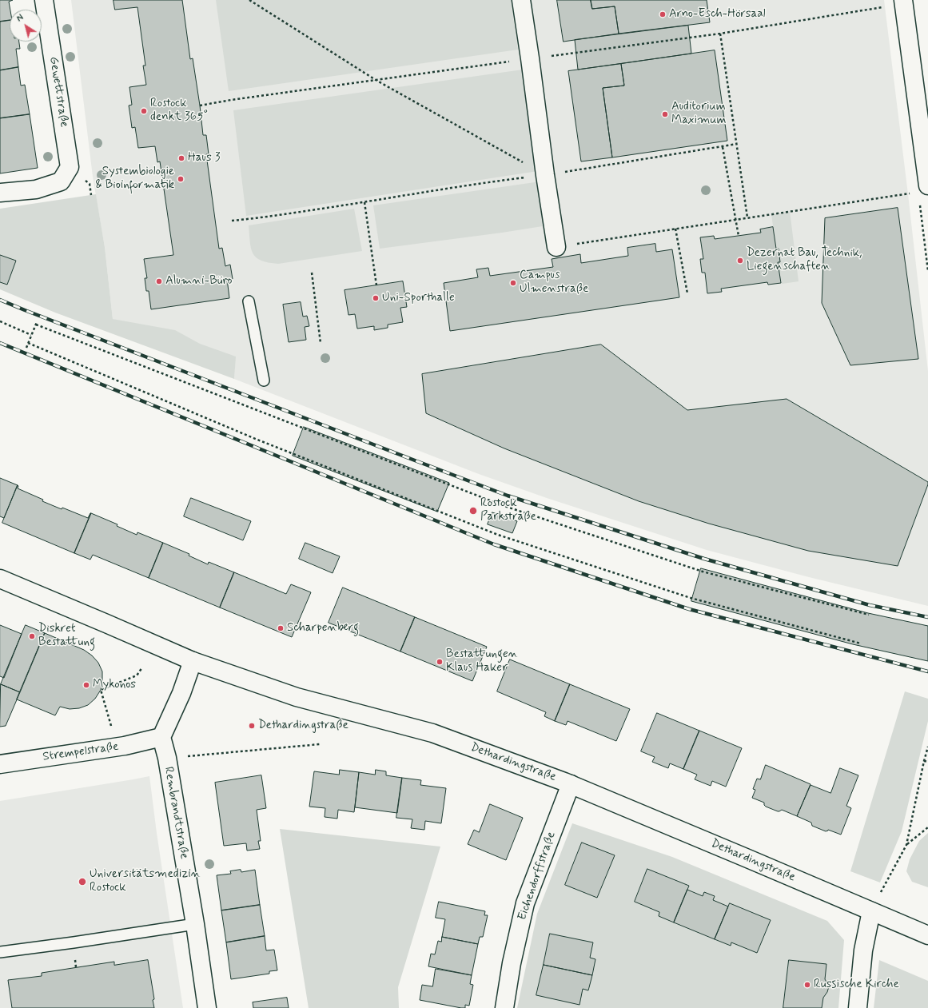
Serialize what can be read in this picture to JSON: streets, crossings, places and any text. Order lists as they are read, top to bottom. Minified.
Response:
{"streets":{"street":["Gewettstraße","Strempelstraße","Dethardingstraße","Rembrandtstraße","Eichendorffstraße"]},"crossings":[["Strempelstraße","Rembrandtstraße"],["Dethardingstraße","Eichendorffstraße"]],"places":["Arno-Esch-Hörsaal","Rostock denkt 365°","Auditorium Maximum","Haus 3","Systembiologie & Bioinformatik","Dezernat Bau, Technik, Liegenschaften","Alumni-Büro","Campus Ulmenstraße","Uni-Sporthalle","Rostock Parkstraße","Scharpenberg","Diskret Bestattung","Bestattungen Klaus Haker","Mykonos","Dethardingstraße","Universitätsmedizin Rostock","Russische Kirche"],"north":"top left"}
